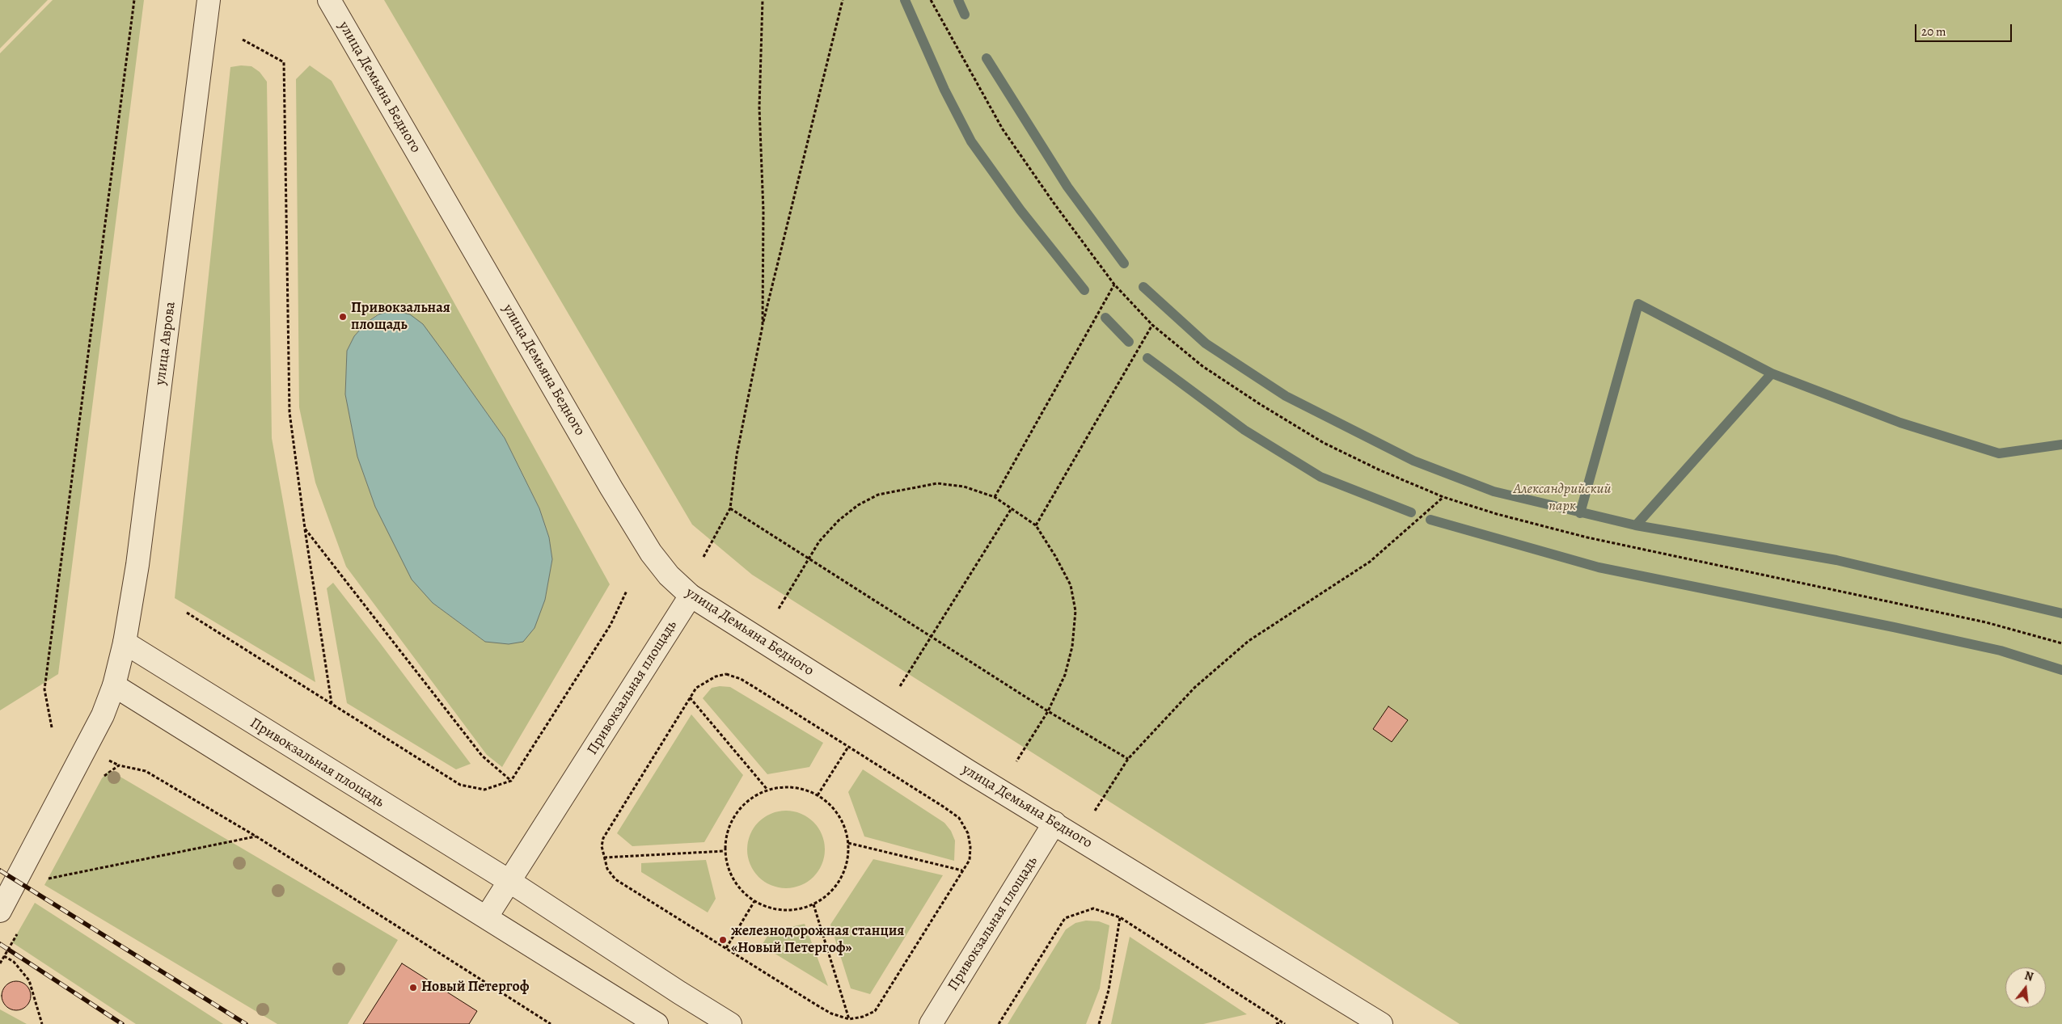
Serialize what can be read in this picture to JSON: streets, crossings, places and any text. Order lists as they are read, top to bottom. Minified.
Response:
{"streets":{"street":["улица Демьяна Бедного","улица Аврова","Привокзальная площадь"]},"crossings":[["улица Демьяна Бедного","Привокзальная площадь"],["улица Аврова","Привокзальная площадь"]],"parks":["Александрийский парк"],"places":["Привокзальная площадь","железнодорожная станция «Новый Петергоф»","Новый Петергоф"],"scale_bar":"20 m","north":"top"}
